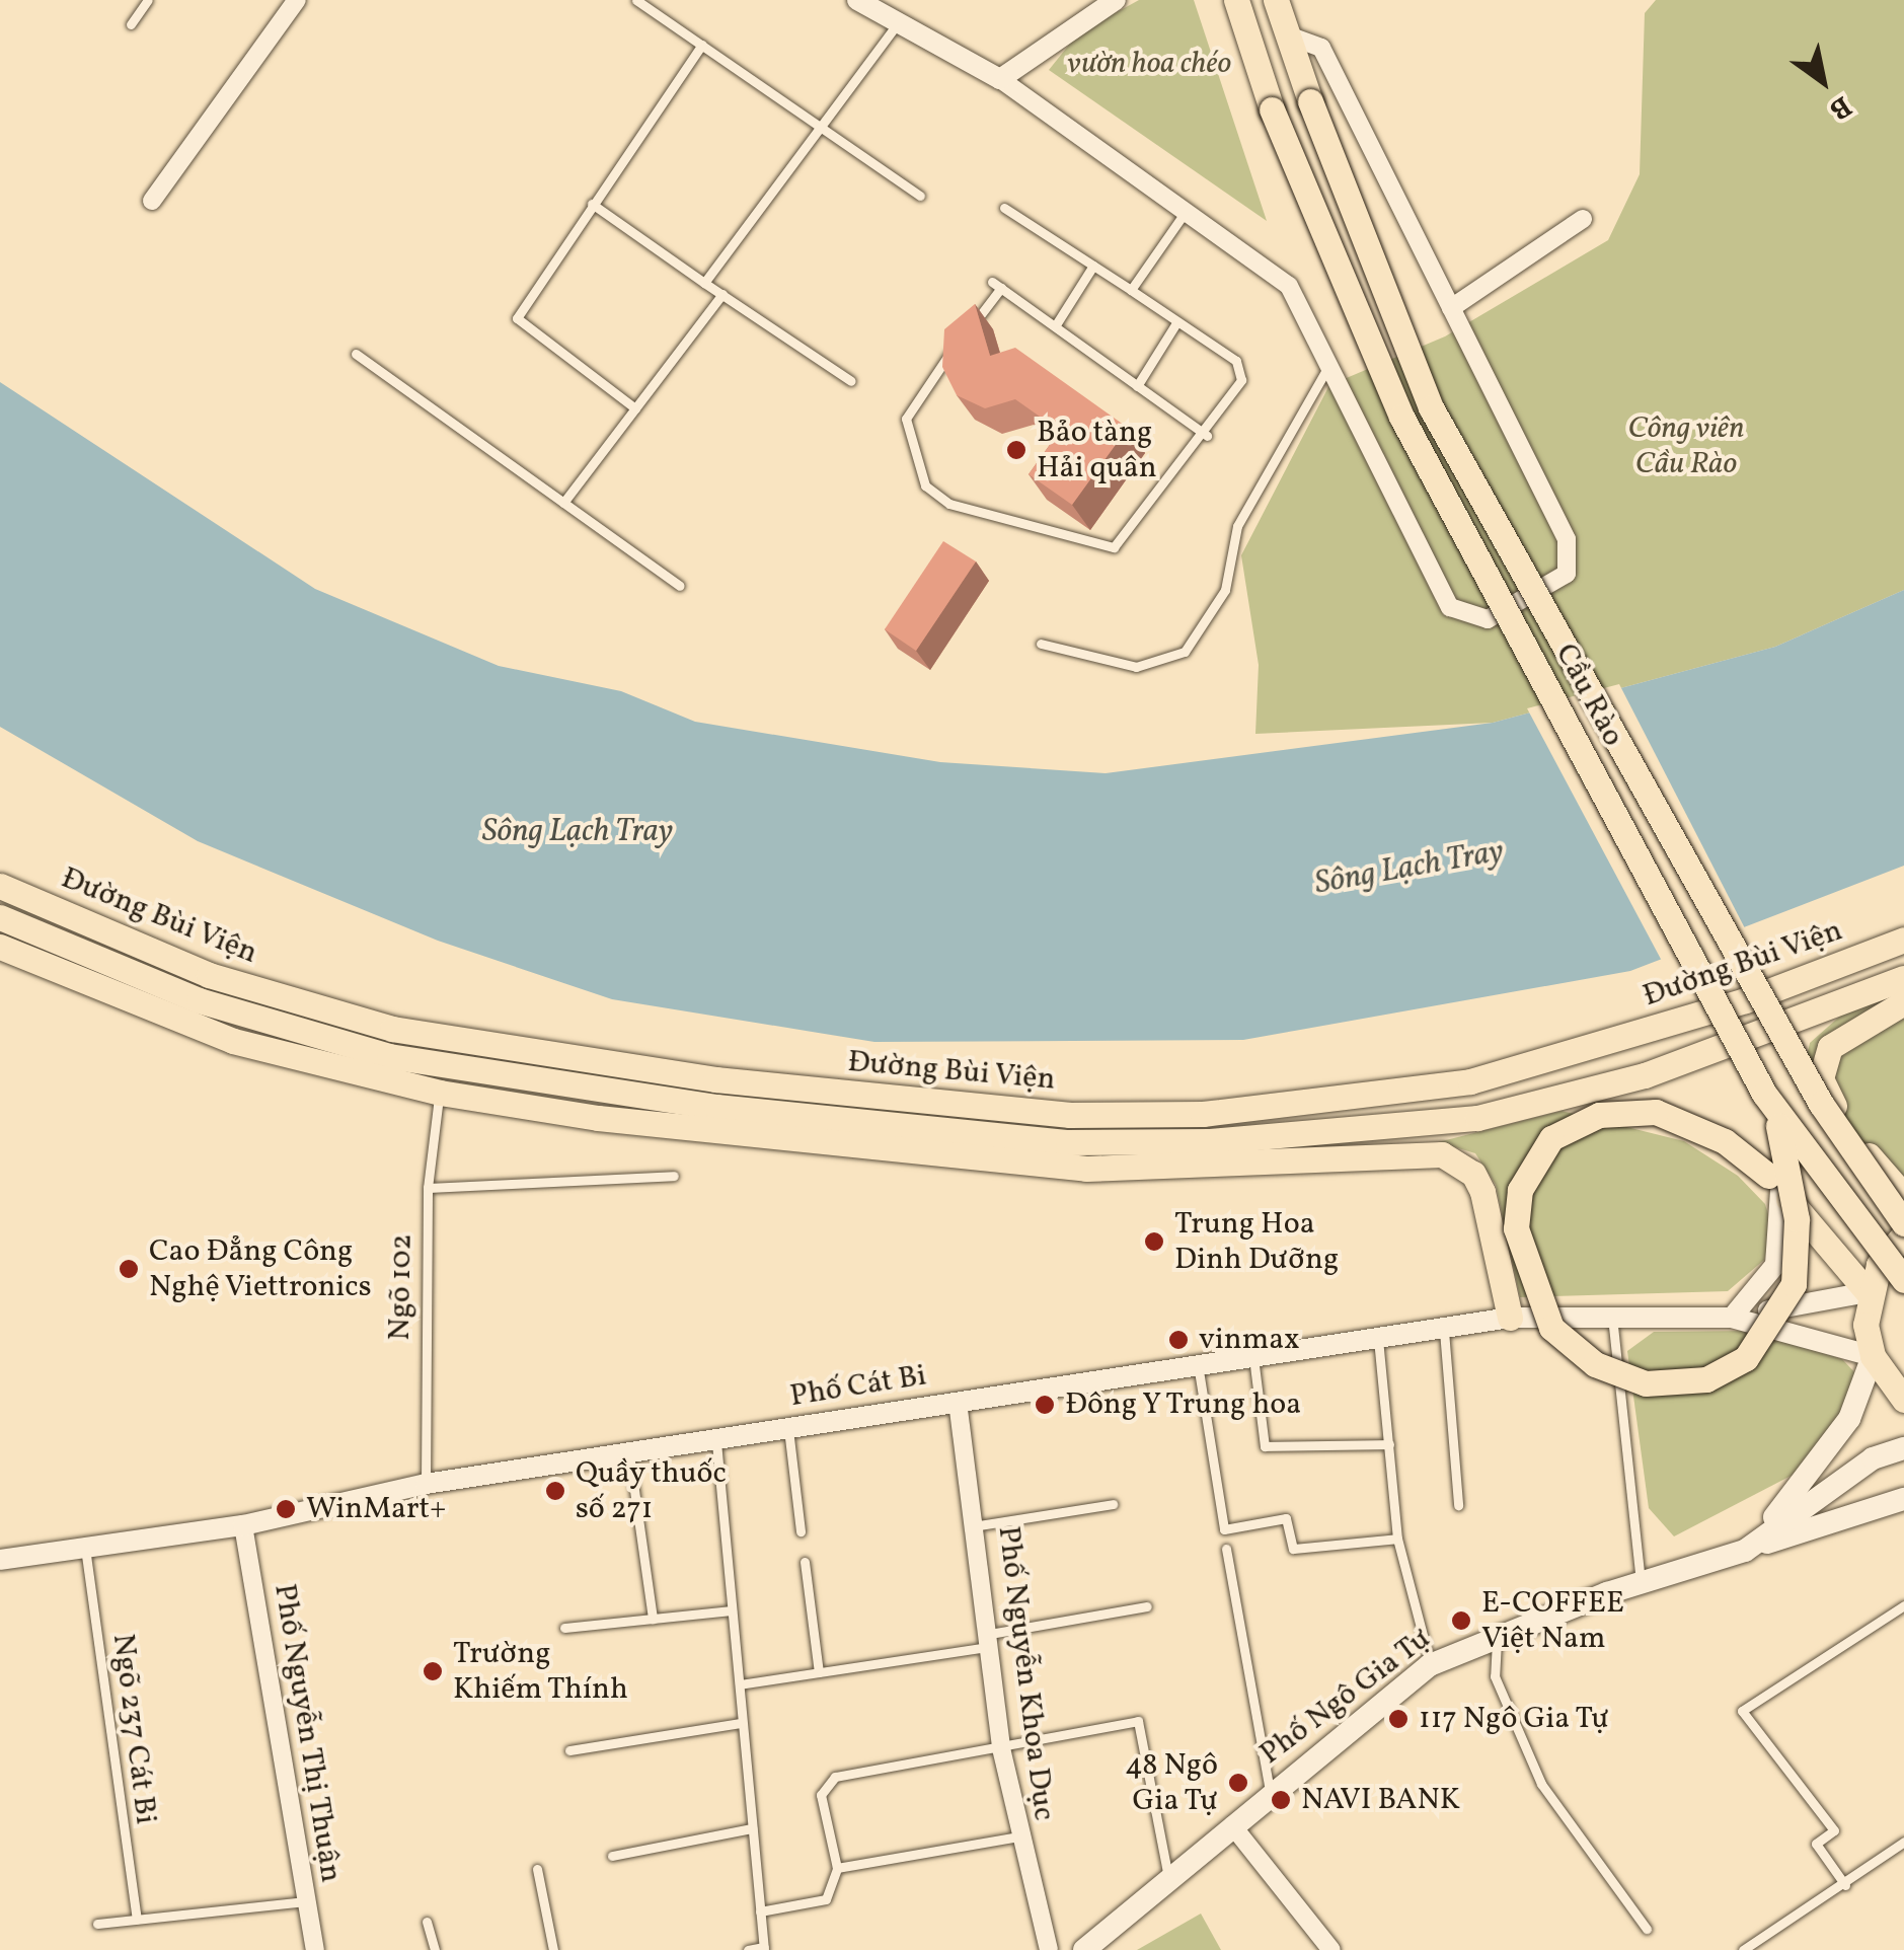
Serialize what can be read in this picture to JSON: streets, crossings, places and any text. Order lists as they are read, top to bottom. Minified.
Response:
{"streets":{"main road":["Cầu Rào","Đường Bùi Viện","Phố Ngô Gia Tự"],"street":["Phố Cát Bi","Phố Nguyễn Khoa Dục","Phố Nguyễn Thị Thuận"],"lane":["Ngõ 102","Ngõ 237 Cát Bi"]},"crossings":[["Ngõ 102","Phố Cát Bi"],["Phố Cát Bi","Phố Nguyễn Khoa Dục"],["Phố Cát Bi","Ngõ 237 Cát Bi"],["Phố Cát Bi","Phố Nguyễn Thị Thuận"]],"water":["Sông Lạch Tray"],"parks":["vườn hoa chéo","Công viên Cầu Rào"],"places":["Bảo tàng Hải quân","Trung Hoa Dinh Dưỡng","Cao Đẳng Công Nghệ Viettronics","vinmax","Đông Y Trung hoa","Quầy thuốc số 271","WinMart+","E-COFFEE Việt Nam","Trường Khiếm Thính","117 Ngô Gia Tự","48 Ngô Gia Tự","NAVI BANK"],"north":"bottom right"}
